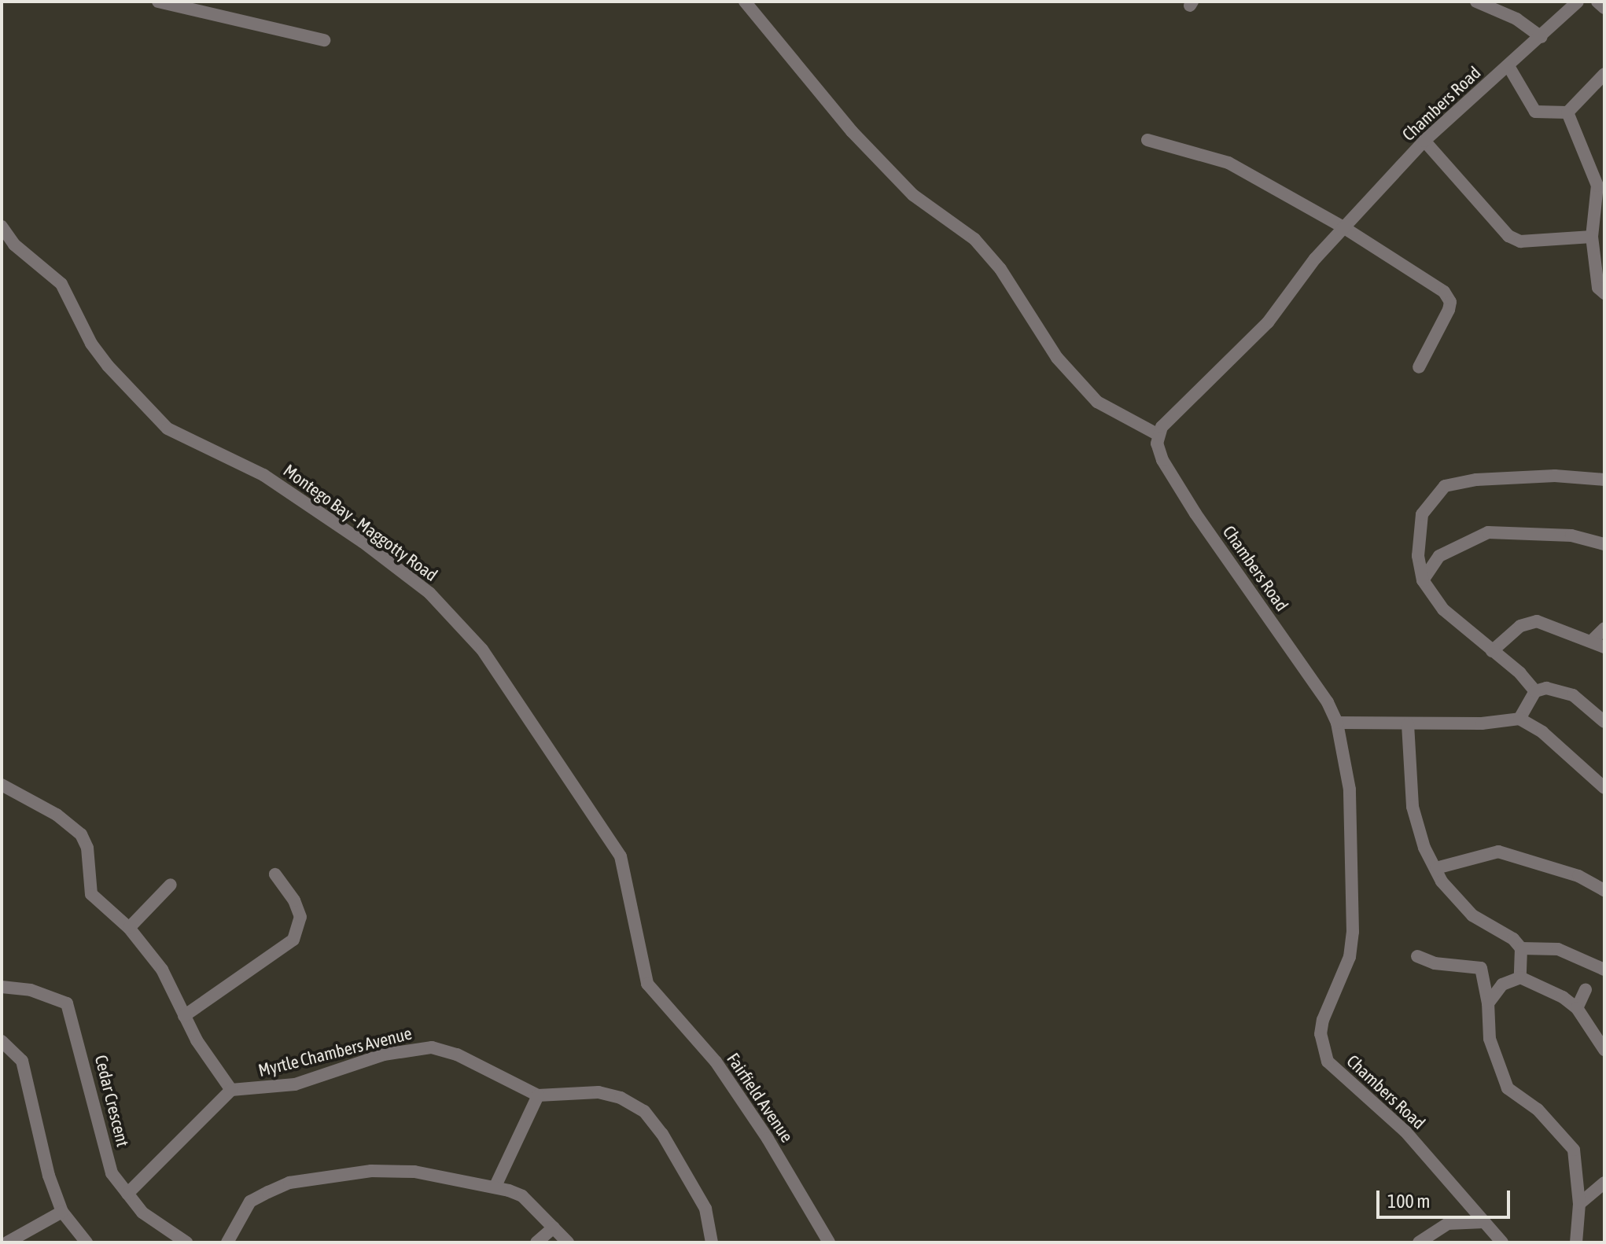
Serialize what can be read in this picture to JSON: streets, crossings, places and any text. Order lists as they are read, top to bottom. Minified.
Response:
{"streets":{"street":["Chambers Road","Montego Bay - Maggotty Road","Myrtle Chambers Avenue","Fairfield Avenue","Cedar Crescent"]},"crossings":[["Montego Bay - Maggotty Road","Fairfield Avenue"]],"scale_bar":"100 m"}
